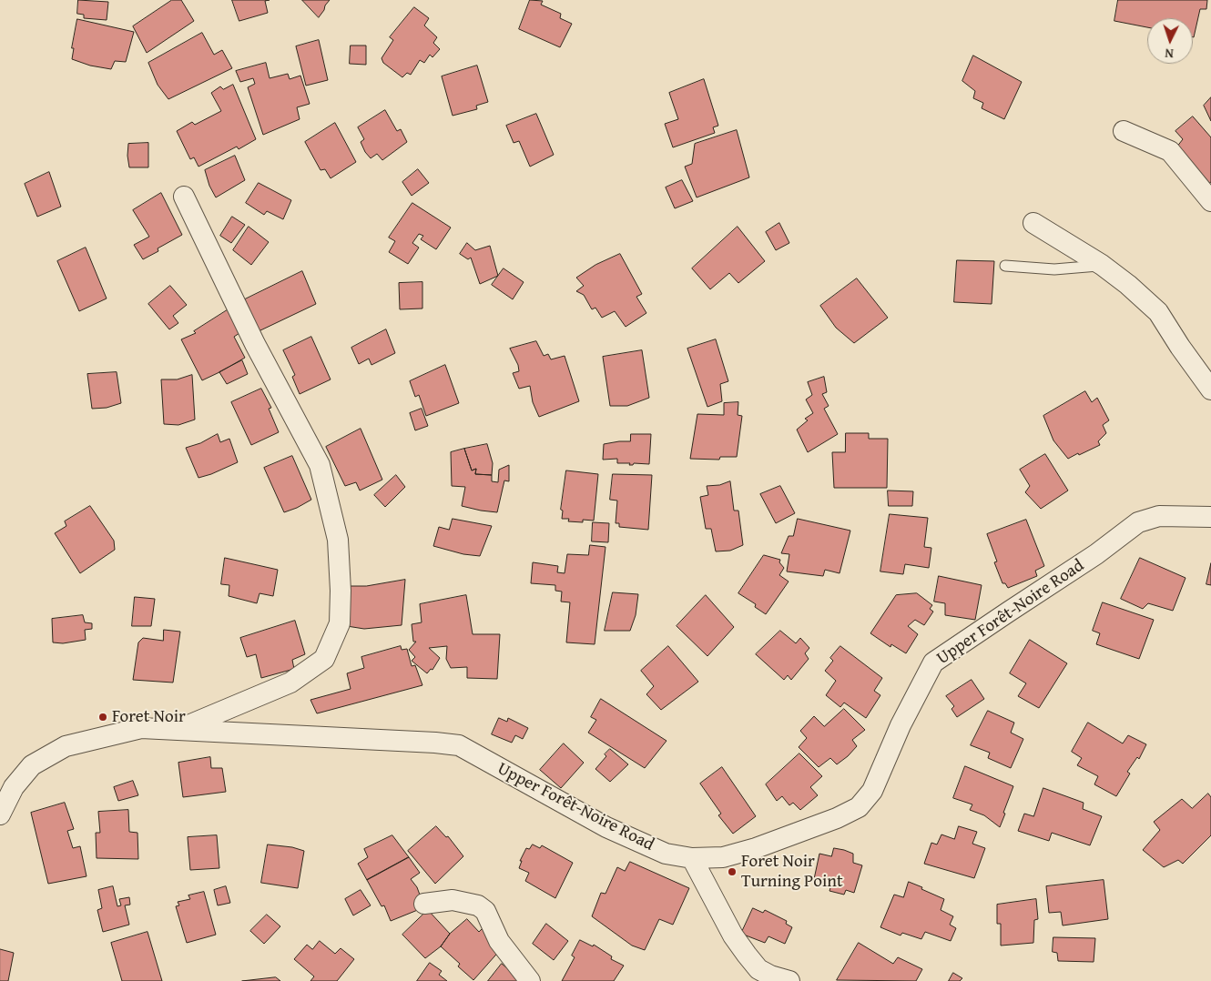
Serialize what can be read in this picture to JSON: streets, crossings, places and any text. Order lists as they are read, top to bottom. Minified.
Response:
{"streets":{"street":["Upper Forêt-Noire Road"]},"places":["Foret Noir","Foret Noir Turning Point"],"north":"bottom"}
